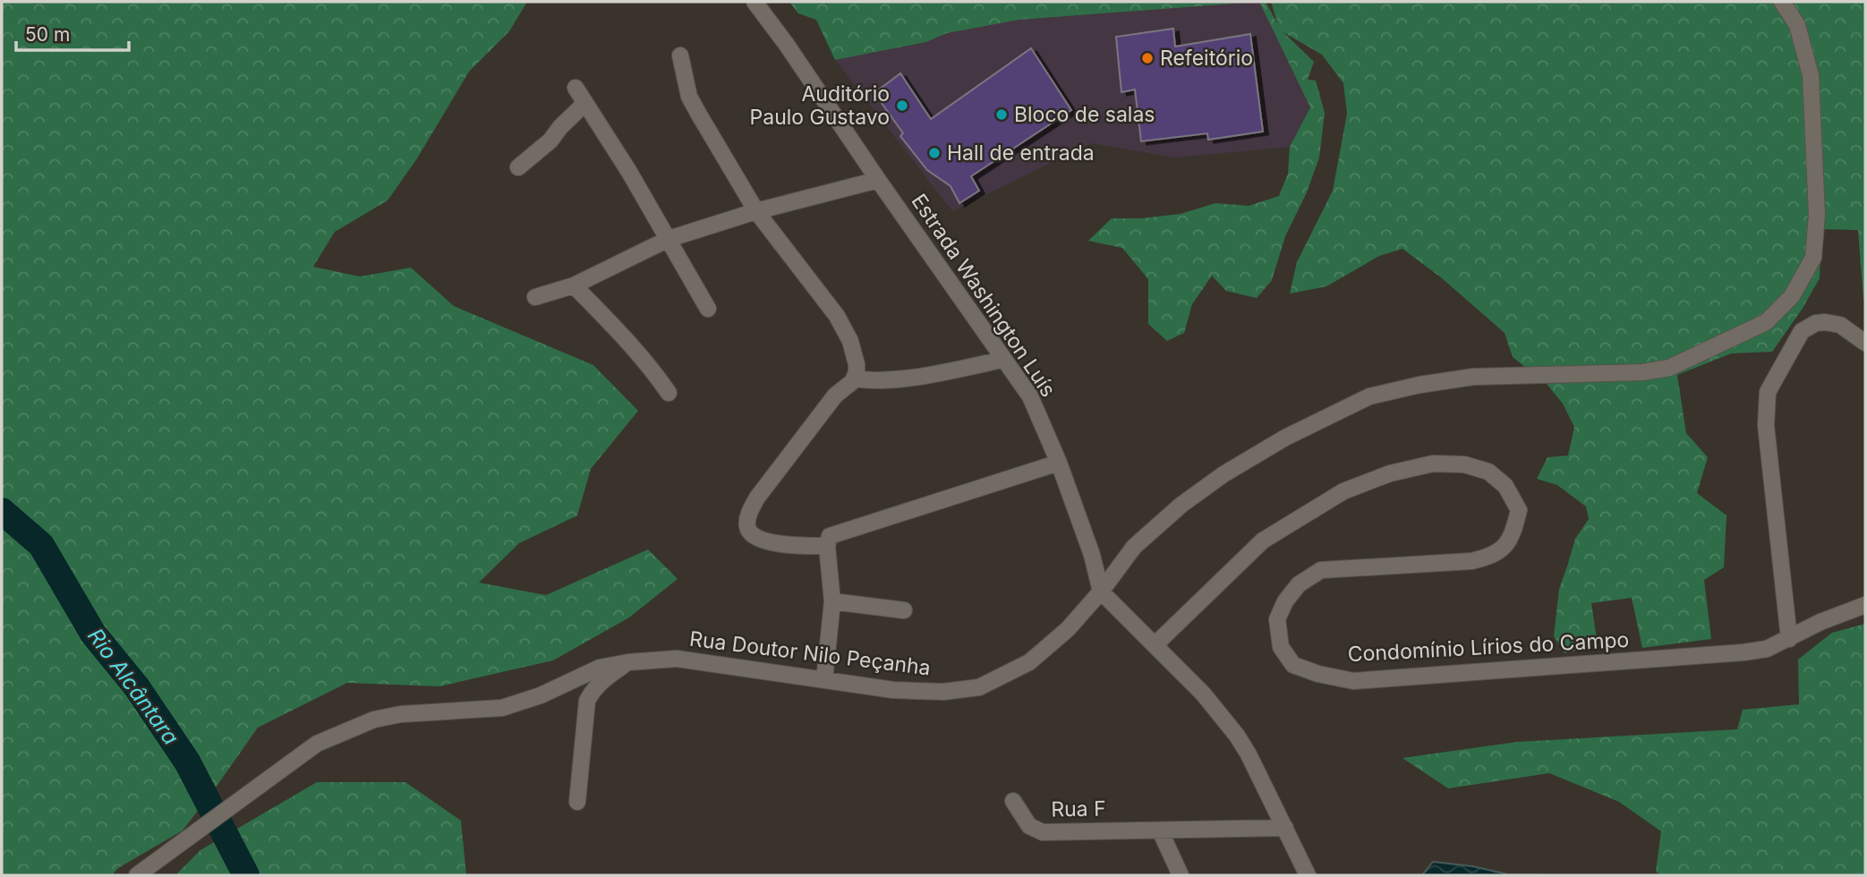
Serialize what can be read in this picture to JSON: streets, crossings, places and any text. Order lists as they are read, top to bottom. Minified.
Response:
{"streets":{"street":["Estrada Washington Luís","Condomínio Lírios do Campo","Rua Doutor Nilo Peçanha","Rua F"]},"crossings":[["Estrada Washington Luís","Rua Doutor Nilo Peçanha"]],"water":["Rio Alcântara"],"places":["Refeitório","Auditório Paulo Gustavo","Bloco de salas","Hall de entrada"],"scale_bar":"50 m"}
